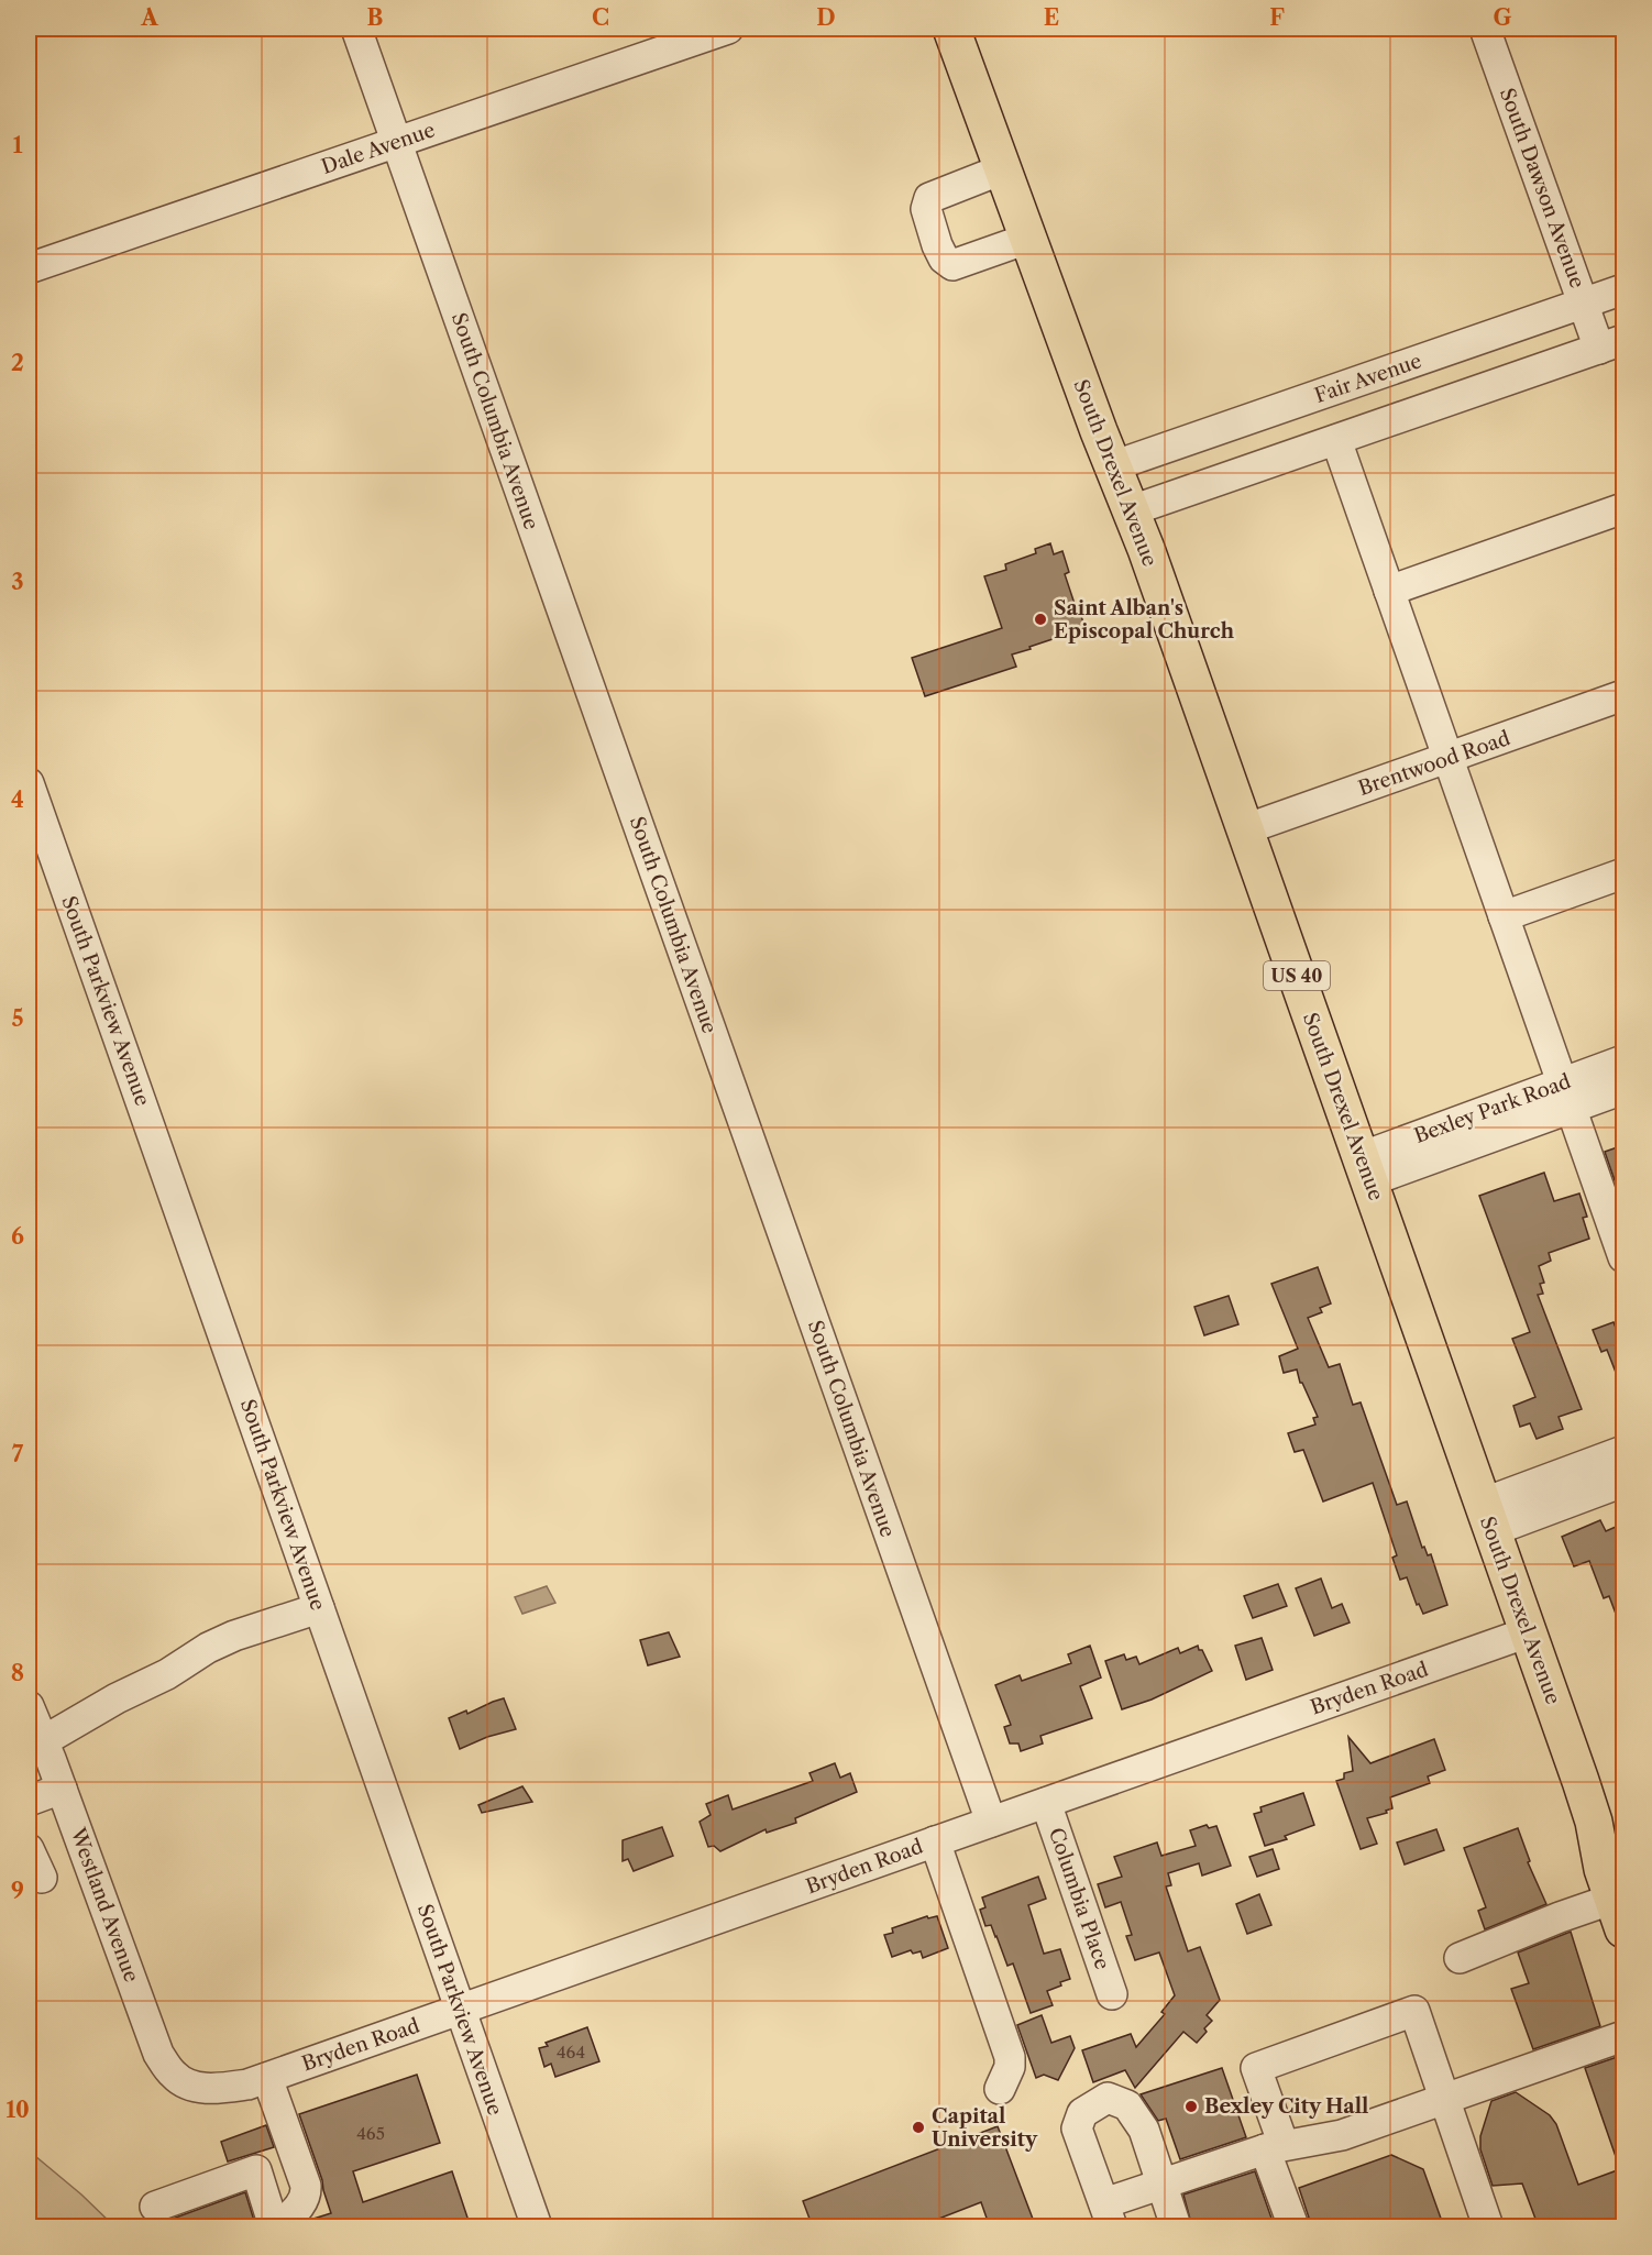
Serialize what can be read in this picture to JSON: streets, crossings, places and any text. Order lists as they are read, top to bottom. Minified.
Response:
{"streets":{"main road":["South Drexel Avenue","US 40"],"street":["Dale Avenue","South Dawson Avenue","Fair Avenue","South Columbia Avenue","Brentwood Road","South Parkview Avenue","Bexley Park Road","Bryden Road","Columbia Place","Westland Avenue"]},"crossings":[["Dale Avenue","South Columbia Avenue"],["South Dawson Avenue","Fair Avenue"],["Fair Avenue","South Drexel Avenue"],["South Columbia Avenue","Bryden Road"],["South Drexel Avenue","Brentwood Road"],["South Drexel Avenue","Bexley Park Road"],["South Drexel Avenue","Bryden Road"],["South Parkview Avenue","Bryden Road"],["Bryden Road","Columbia Place"],["Bryden Road","Westland Avenue"]],"places":["Saint Alban's Episcopal Church","Bexley City Hall","Capital University"],"house_numbers":["464","465"],"grid":{"columns":["A","B","C","D","E","F","G"],"rows":["1","2","3","4","5","6","7","8","9","10"]}}
